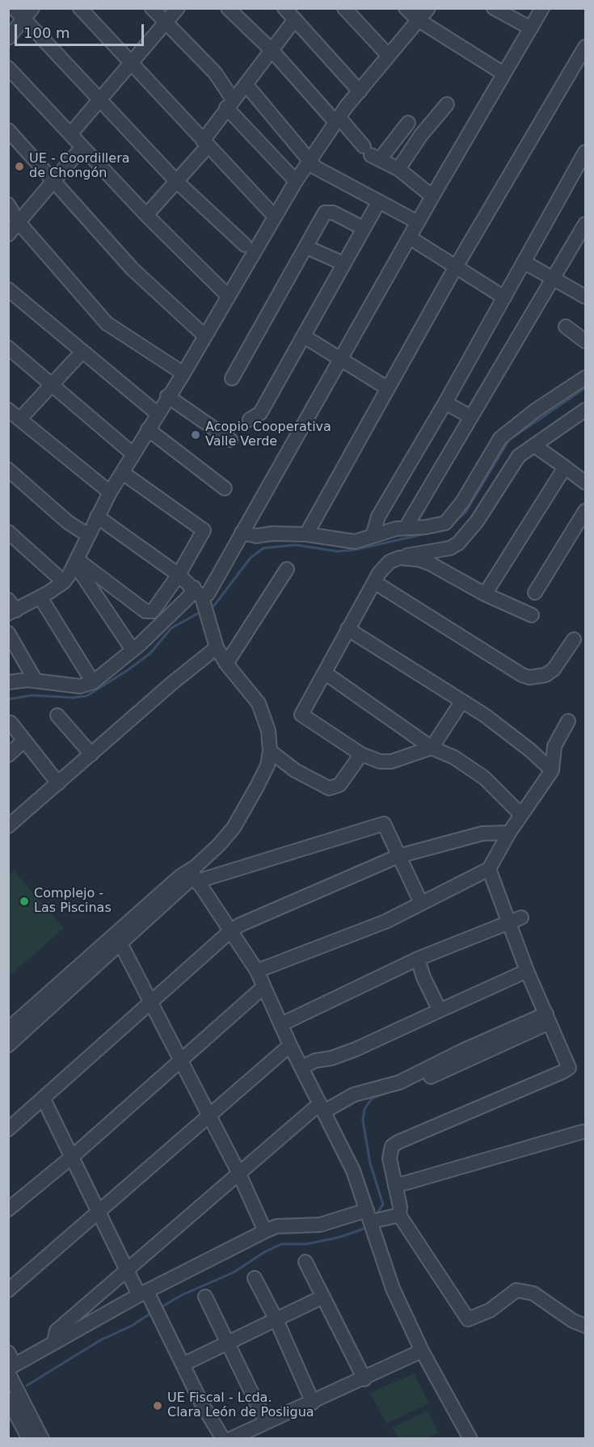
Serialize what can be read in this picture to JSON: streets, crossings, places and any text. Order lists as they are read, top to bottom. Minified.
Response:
{"places":["UE - Coordillera de Chongón","Acopio Cooperativa Valle Verde","Complejo - Las Piscinas","UE Fiscal - Lcda. Clara León de Posligua"],"scale_bar":"100 m"}
